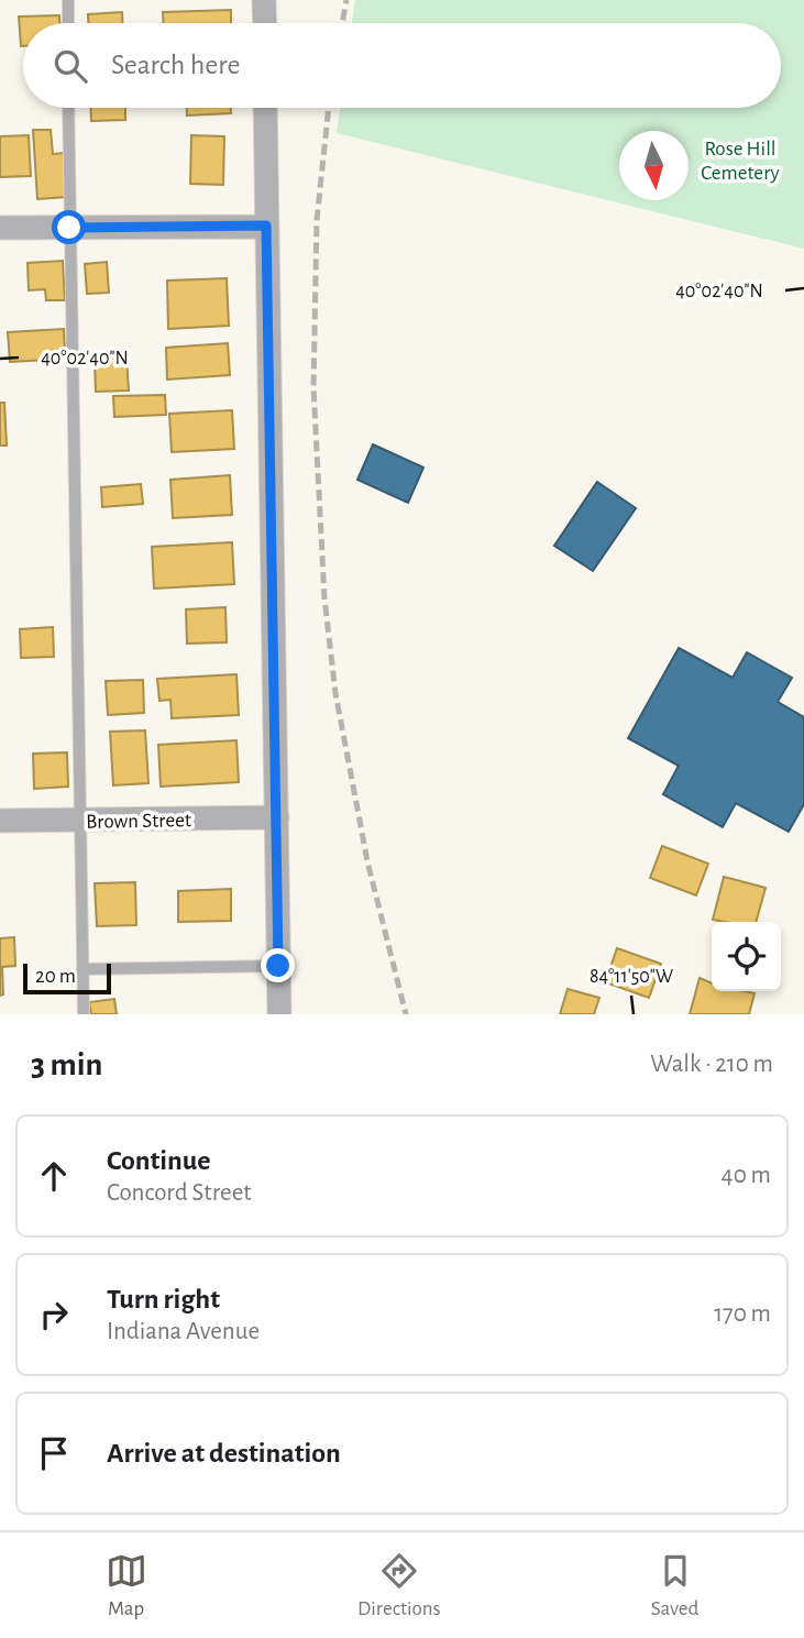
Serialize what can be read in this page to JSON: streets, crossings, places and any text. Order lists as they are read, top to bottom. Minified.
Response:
{"streets":{"street":["Brown Street"]},"parks":["Rose Hill Cemetery"],"scale_bar":"20 m","north":"bottom","page":{"search":"Search here","scale":"20 m","heading":["3 min","Walk · 210 m"],"list":[["Continue","Concord Street","40 m"],["Turn right","Indiana Avenue","170 m"],"Arrive at destination"],"nav":["Map","Directions","Saved"]},"coordinates":["40°02'40\"N","84°11'50\"W"]}
